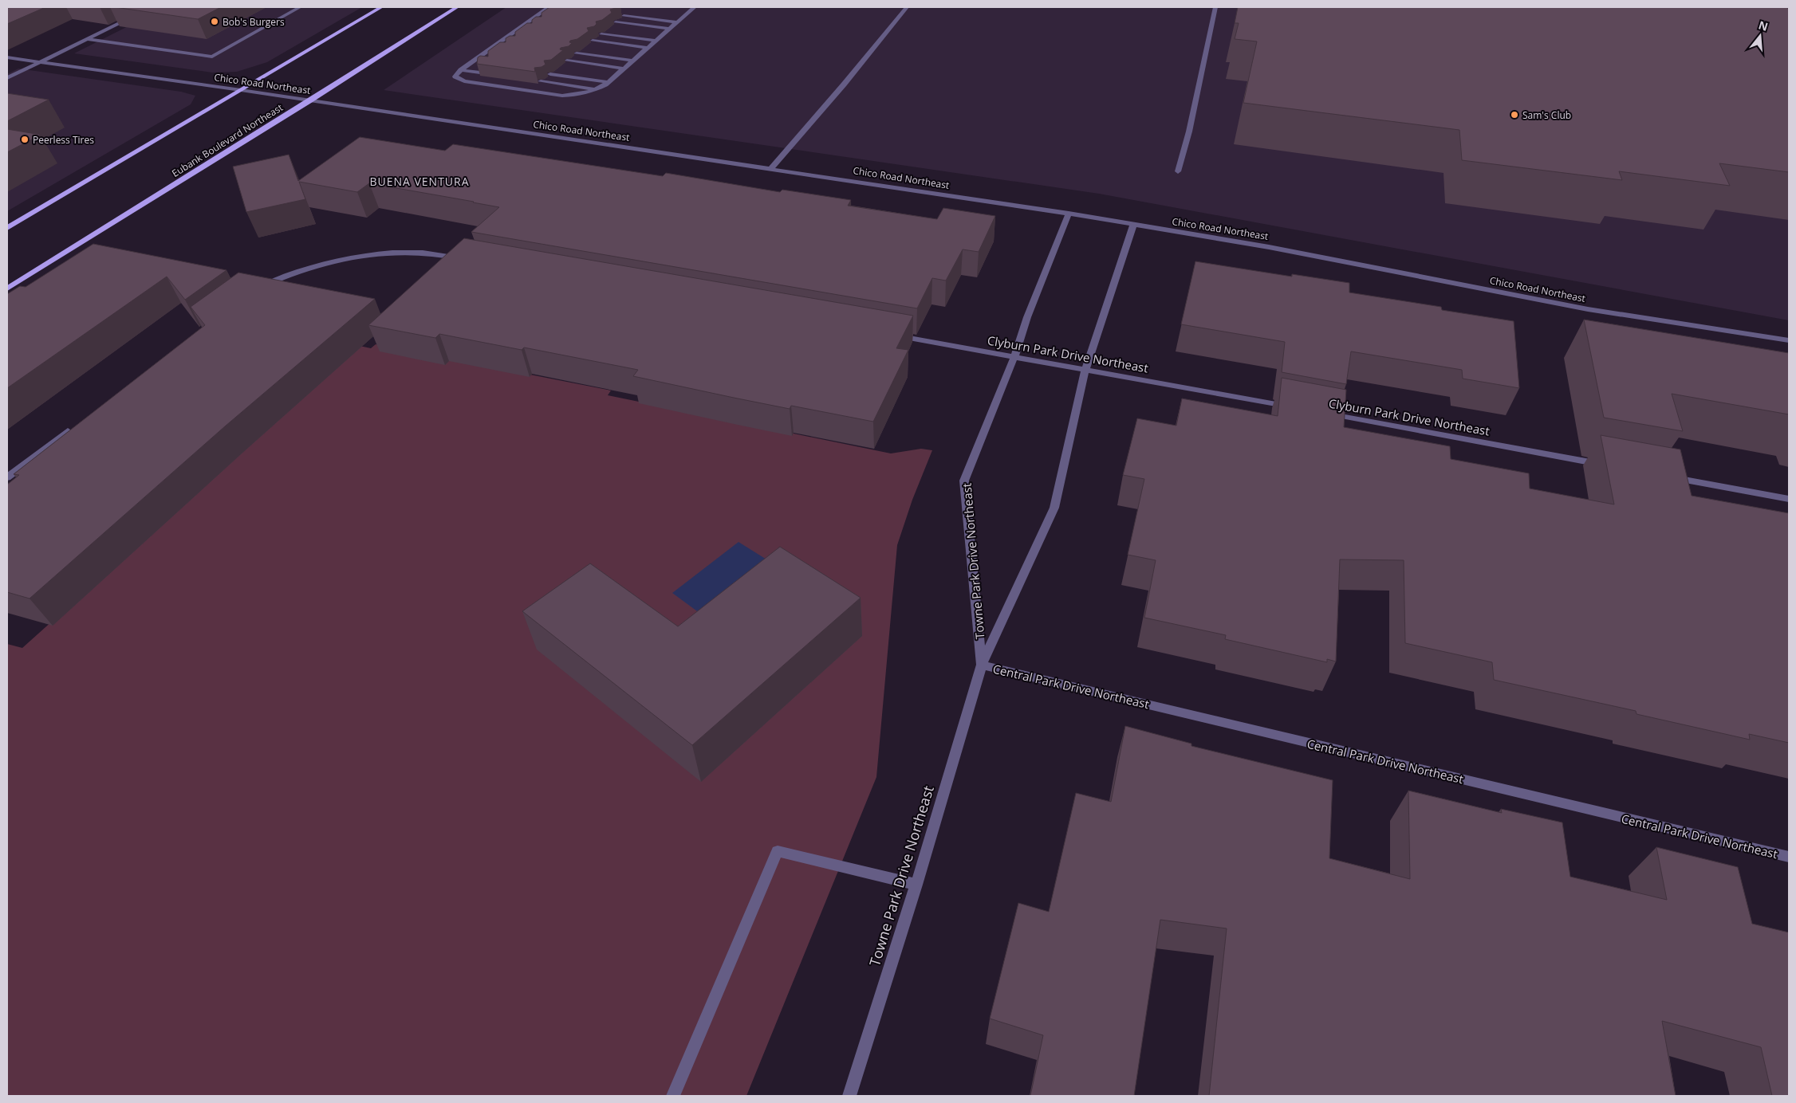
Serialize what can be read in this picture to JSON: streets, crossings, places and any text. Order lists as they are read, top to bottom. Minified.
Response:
{"streets":{"main road":["Eubank Boulevard Northeast"],"street":["Chico Road Northeast","Clyburn Park Drive Northeast","Towne Park Drive Northeast","Central Park Drive Northeast"]},"crossings":[["Chico Road Northeast","Eubank Boulevard Northeast"],["Chico Road Northeast","Towne Park Drive Northeast"],["Clyburn Park Drive Northeast","Towne Park Drive Northeast"],["Towne Park Drive Northeast","Central Park Drive Northeast"]],"districts":["BUENA VENTURA"],"places":["Bob's Burgers","Sam's Club","Peerless Tires"],"north":"top"}
